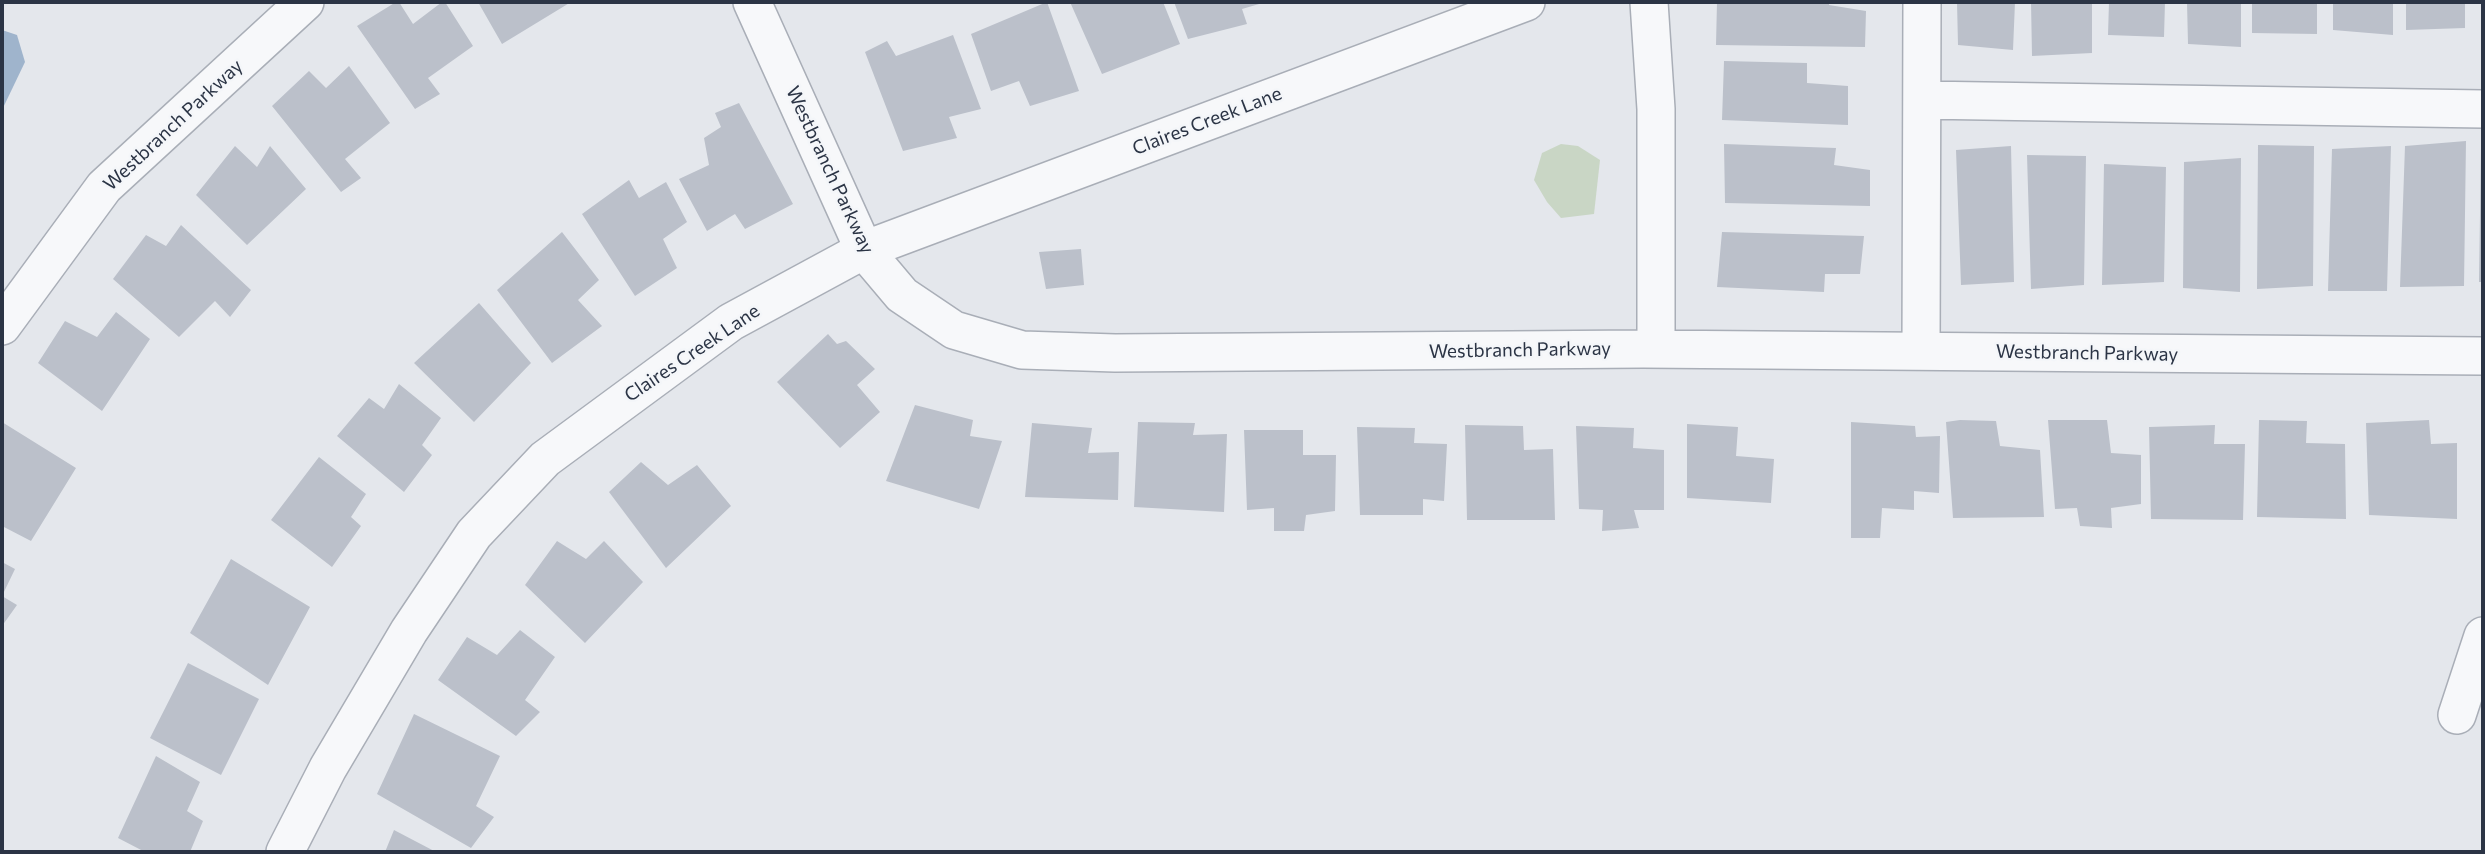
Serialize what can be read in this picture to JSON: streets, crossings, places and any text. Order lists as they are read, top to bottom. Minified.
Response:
{"streets":{"street":["Claires Creek Lane","Westbranch Parkway"]},"crossings":[["Claires Creek Lane","Westbranch Parkway"]]}
